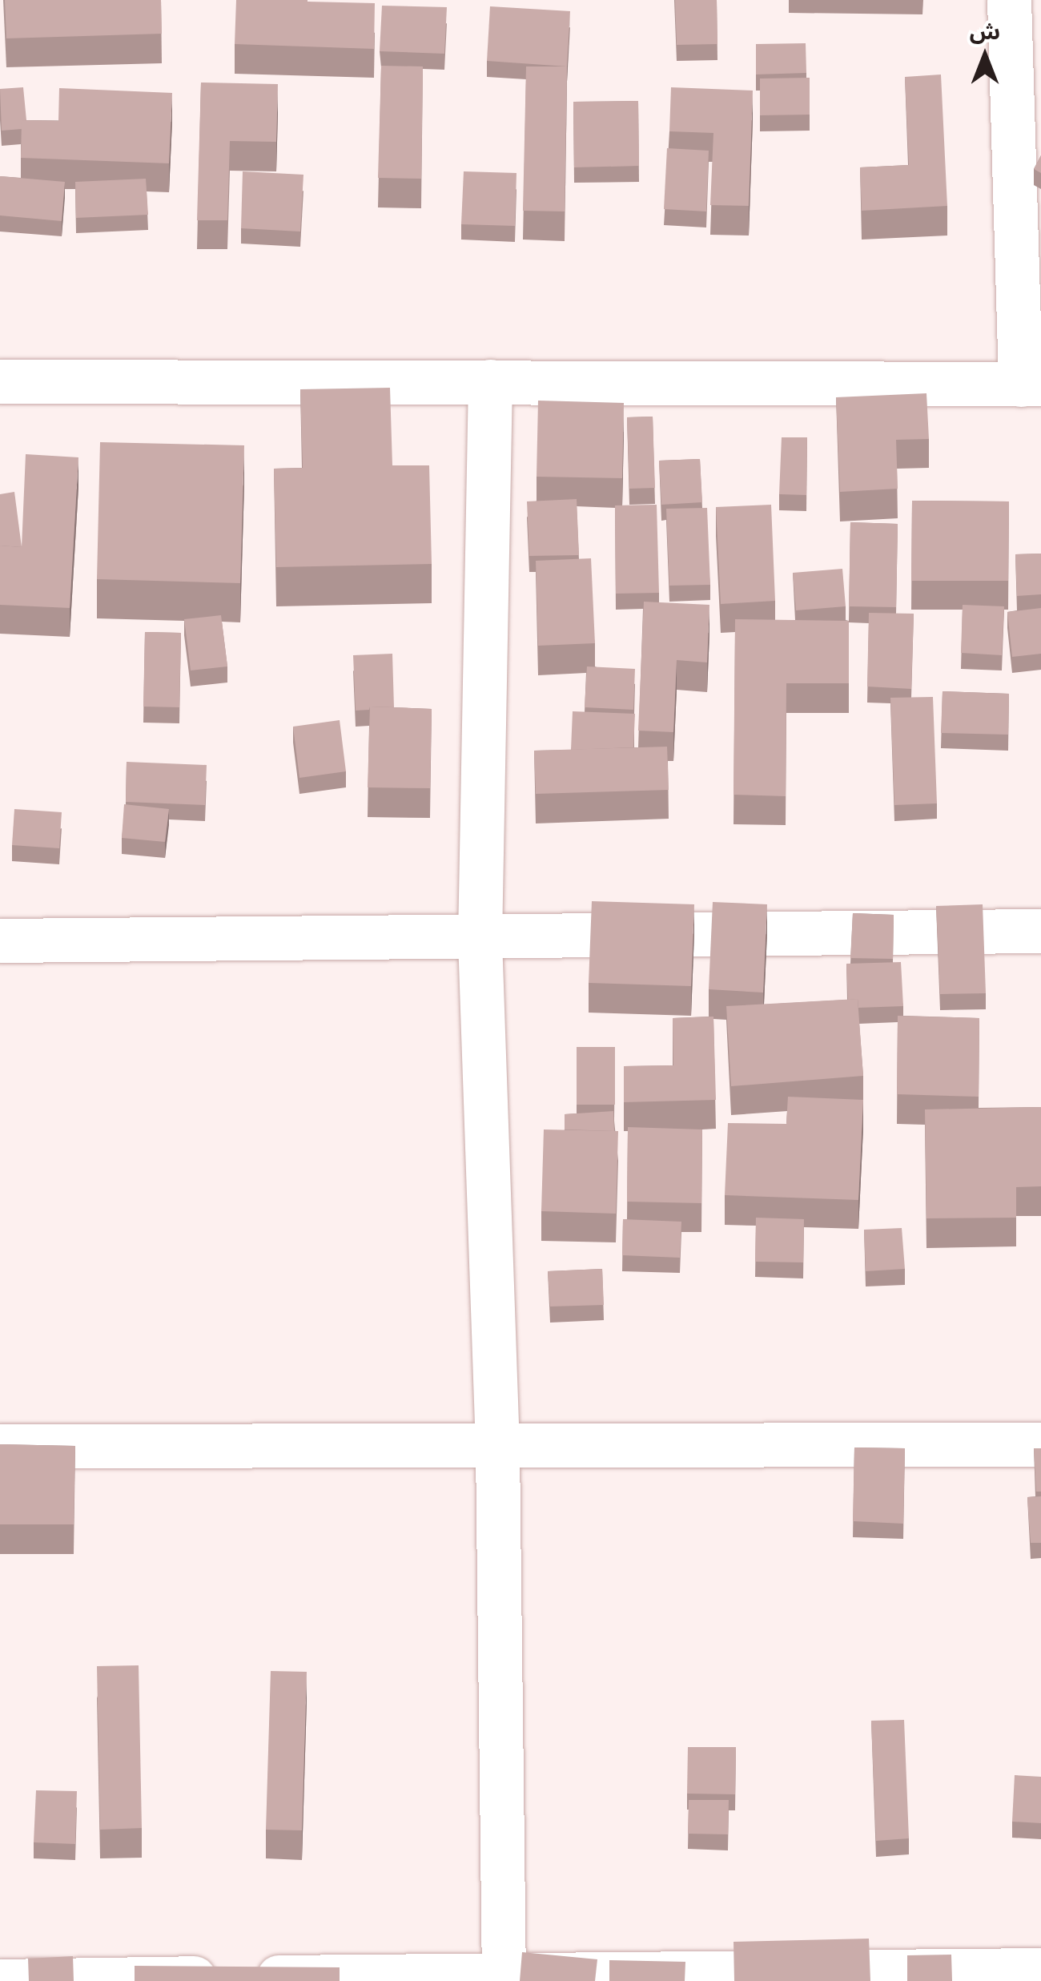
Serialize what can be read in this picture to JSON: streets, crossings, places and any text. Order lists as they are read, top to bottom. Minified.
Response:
{"north":"top"}
